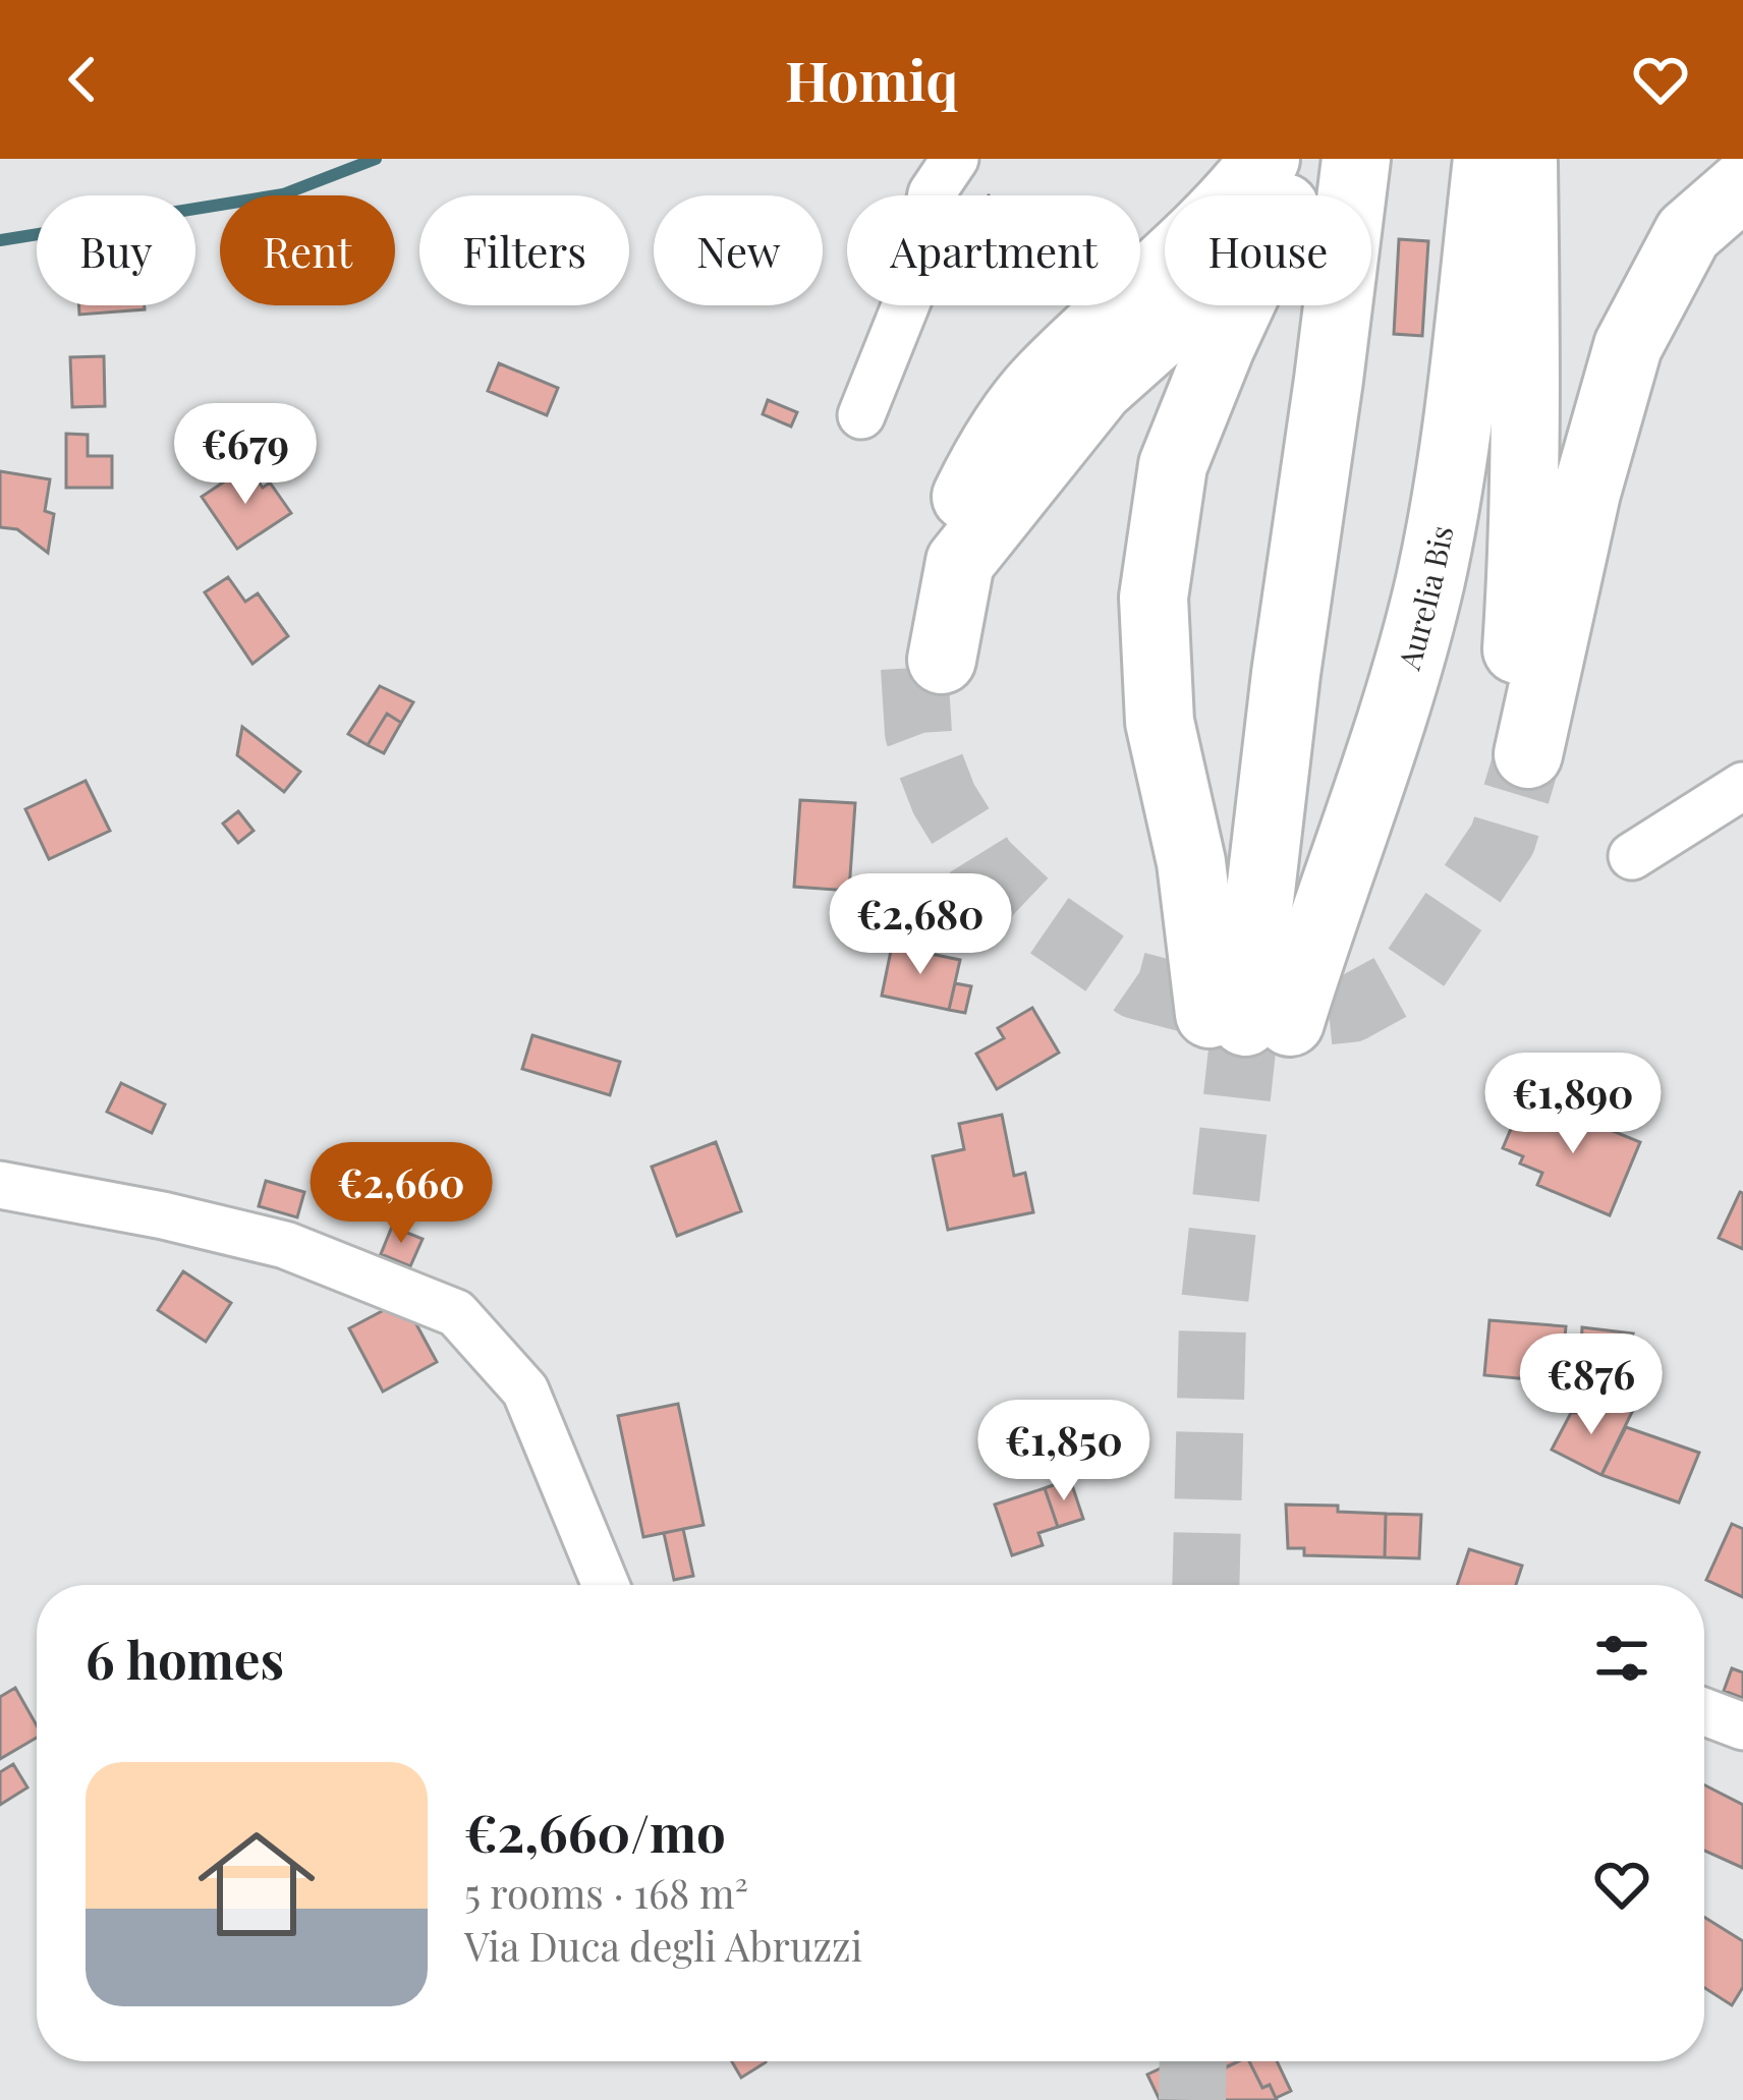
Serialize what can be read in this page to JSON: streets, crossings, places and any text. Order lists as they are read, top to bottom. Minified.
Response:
{"streets":{"highway":["Aurelia Bis"]},"page":{"header":"Homiq","chip":["Buy","Rent","Filters","New","Apartment","House"],"price":["€679","€2,680","€1,890","€2,660","€876","€1,850"],"heading":"6 homes","list":[{"name":"€2,660/mo","note":"5 rooms · 168 m² · Via Duca degli Abruzzi"}]}}
